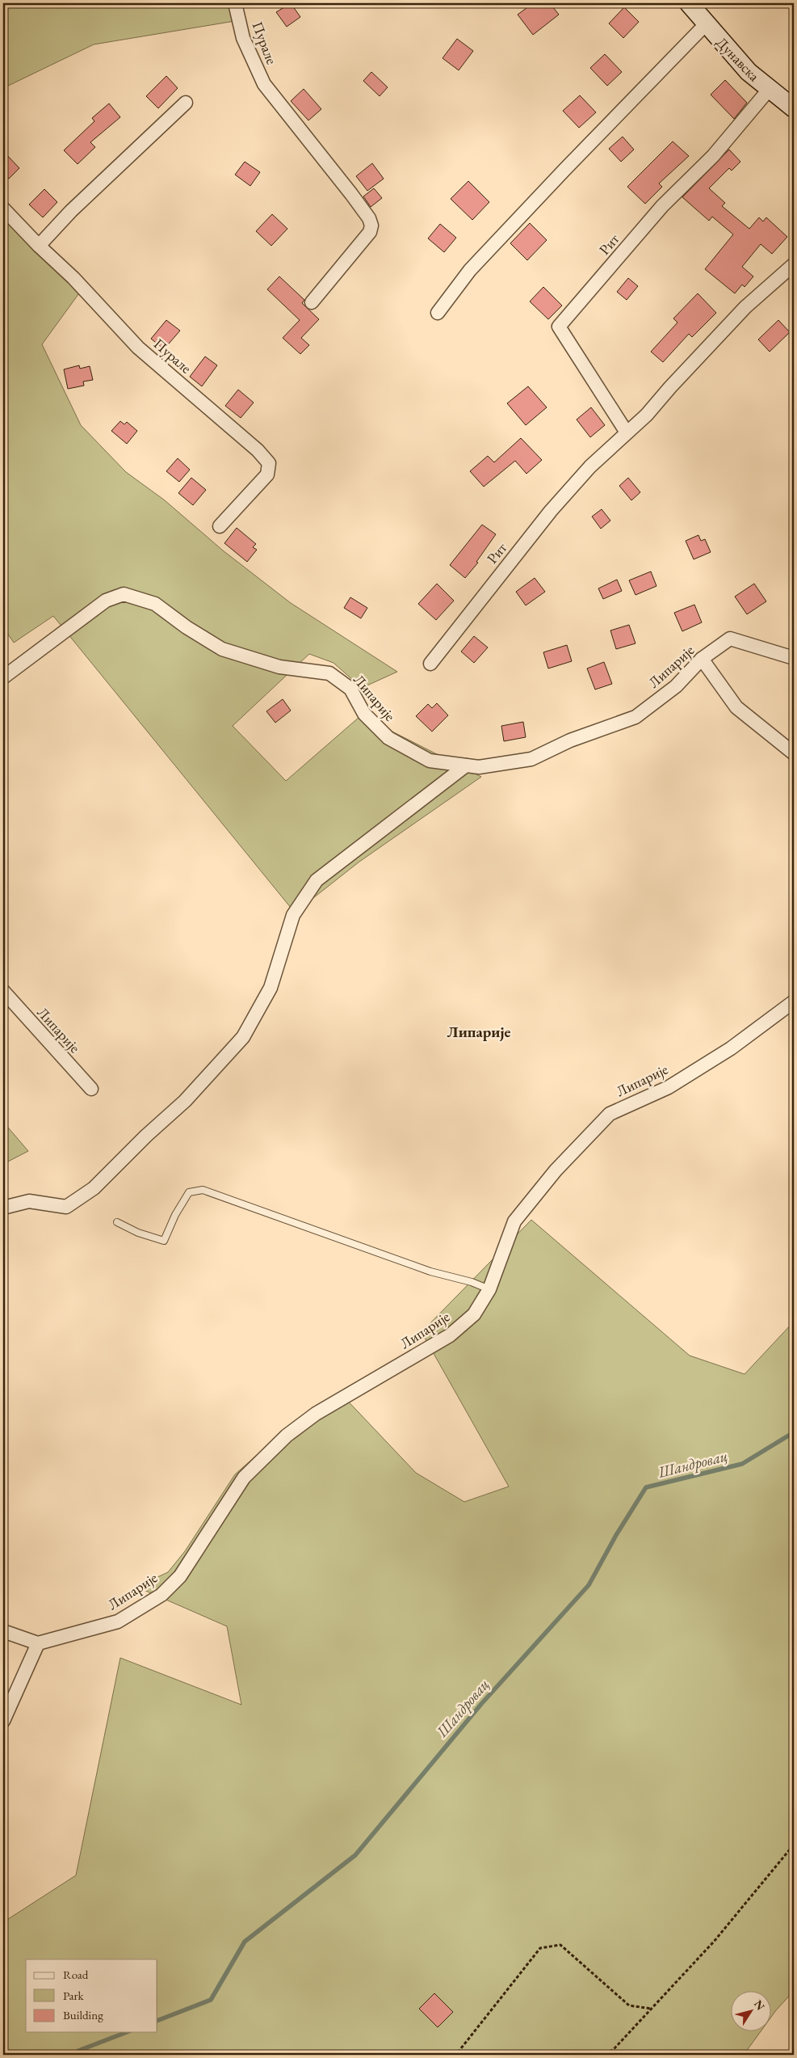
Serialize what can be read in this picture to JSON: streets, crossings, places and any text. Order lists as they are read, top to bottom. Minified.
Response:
{"streets":{"main road":["Дунавска"],"street":["Пурале","Рит","Липарије"]},"crossings":[["Дунавска","Рит"]],"districts":["Липарије"],"water":["Шандровац"],"legend":["Road","Park","Building"],"north":"top right"}
